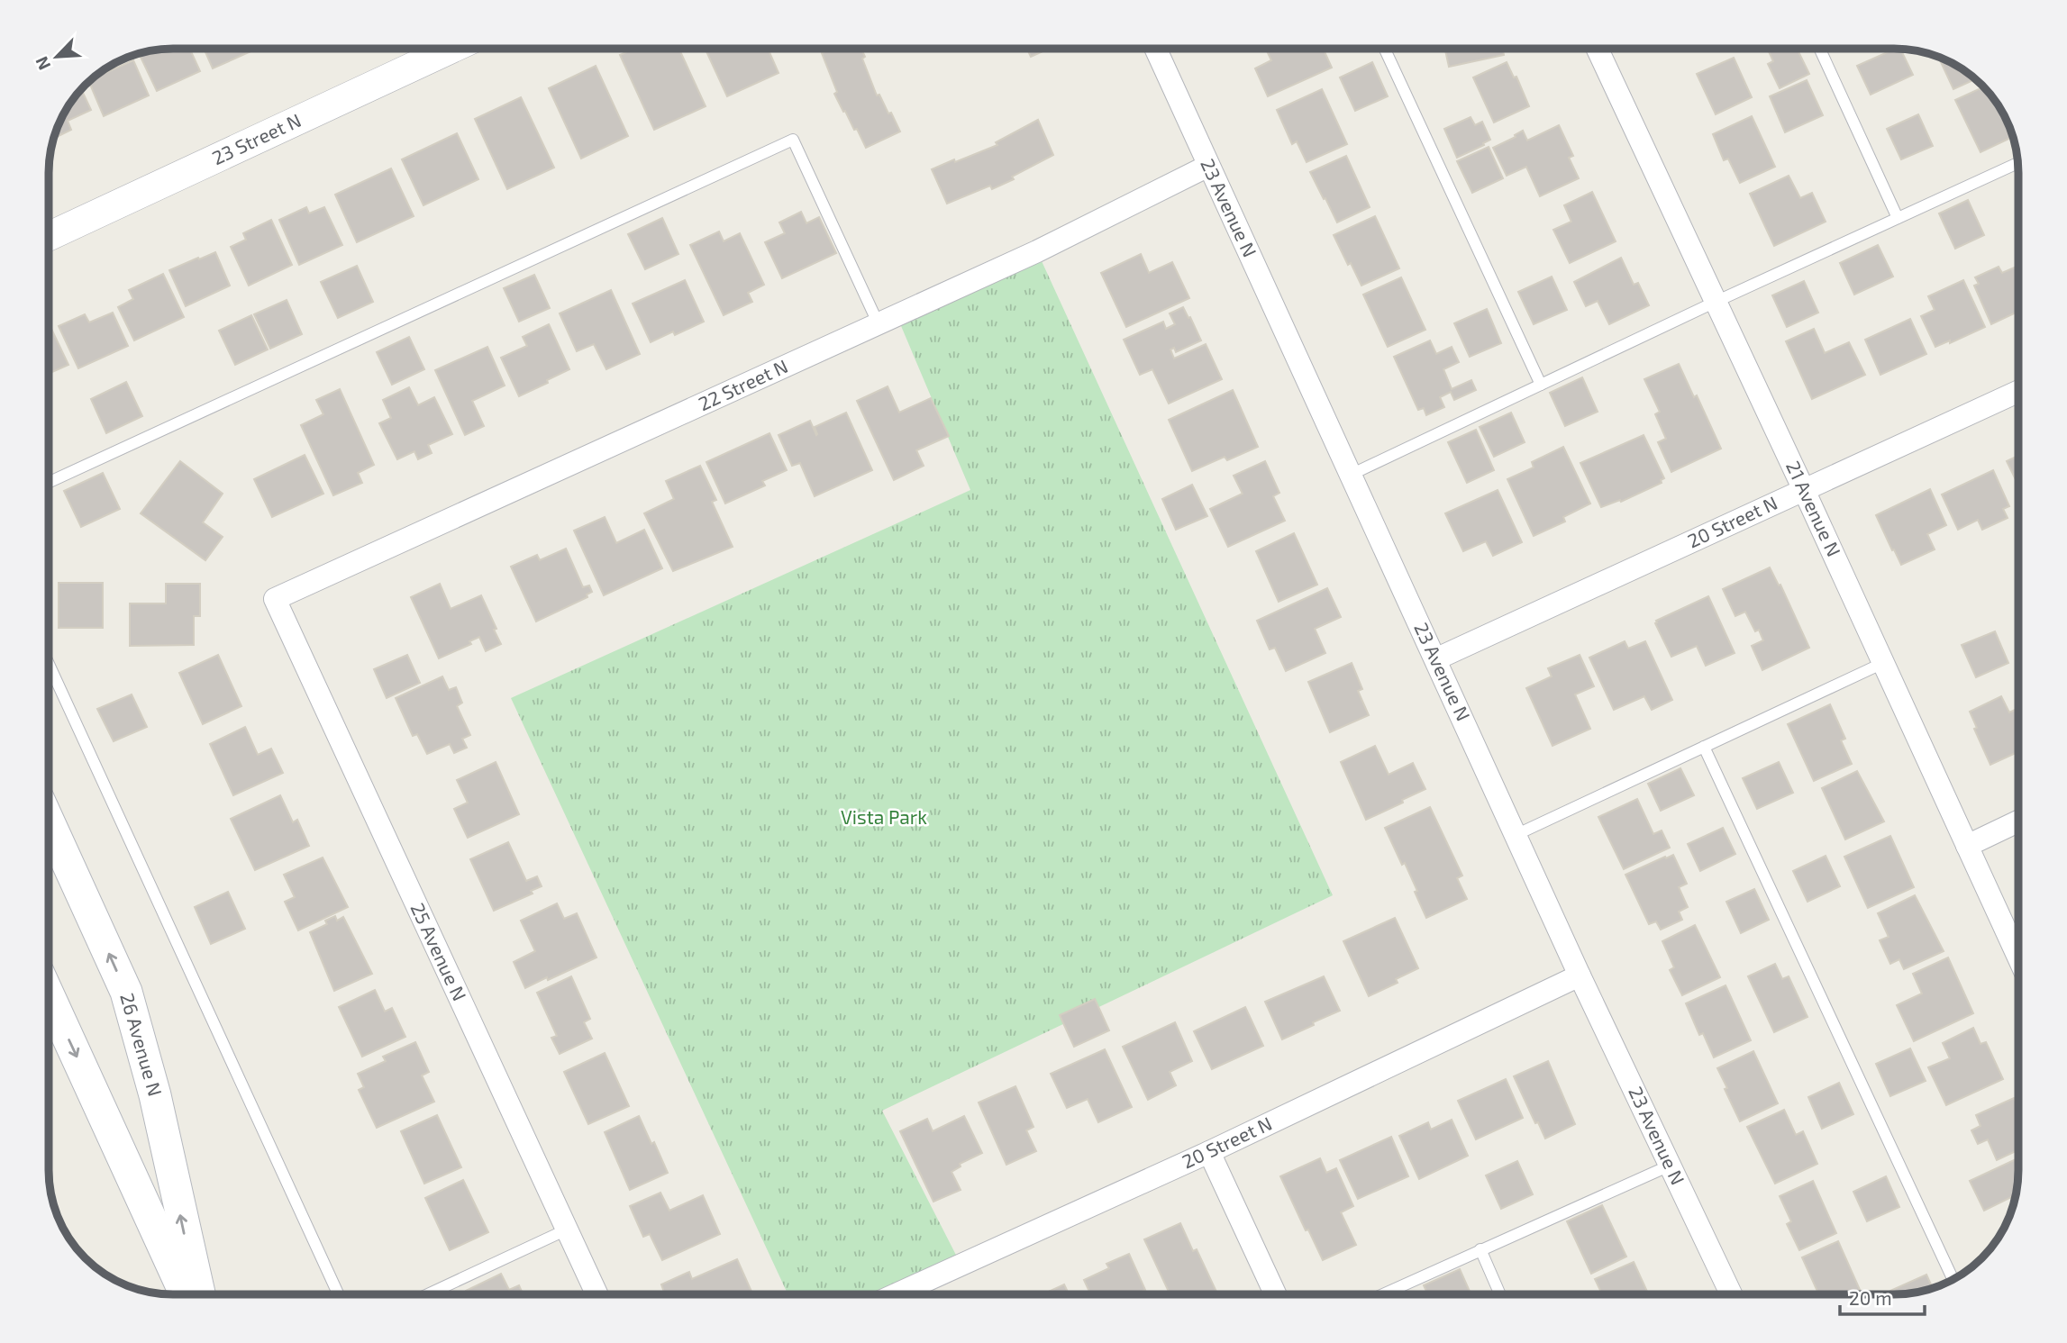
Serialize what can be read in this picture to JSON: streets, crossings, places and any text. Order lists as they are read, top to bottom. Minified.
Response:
{"streets":{"main road":["26 Avenue N"],"street":["23 Street N","23 Avenue N","22 Street N","21 Avenue N","20 Street N","25 Avenue N"]},"crossings":[["23 Avenue N","22 Street N"],["23 Avenue N","20 Street N"],["22 Street N","25 Avenue N"],["21 Avenue N","20 Street N"]],"parks":["Vista Park"],"scale_bar":"20 m","north":"bottom left"}
